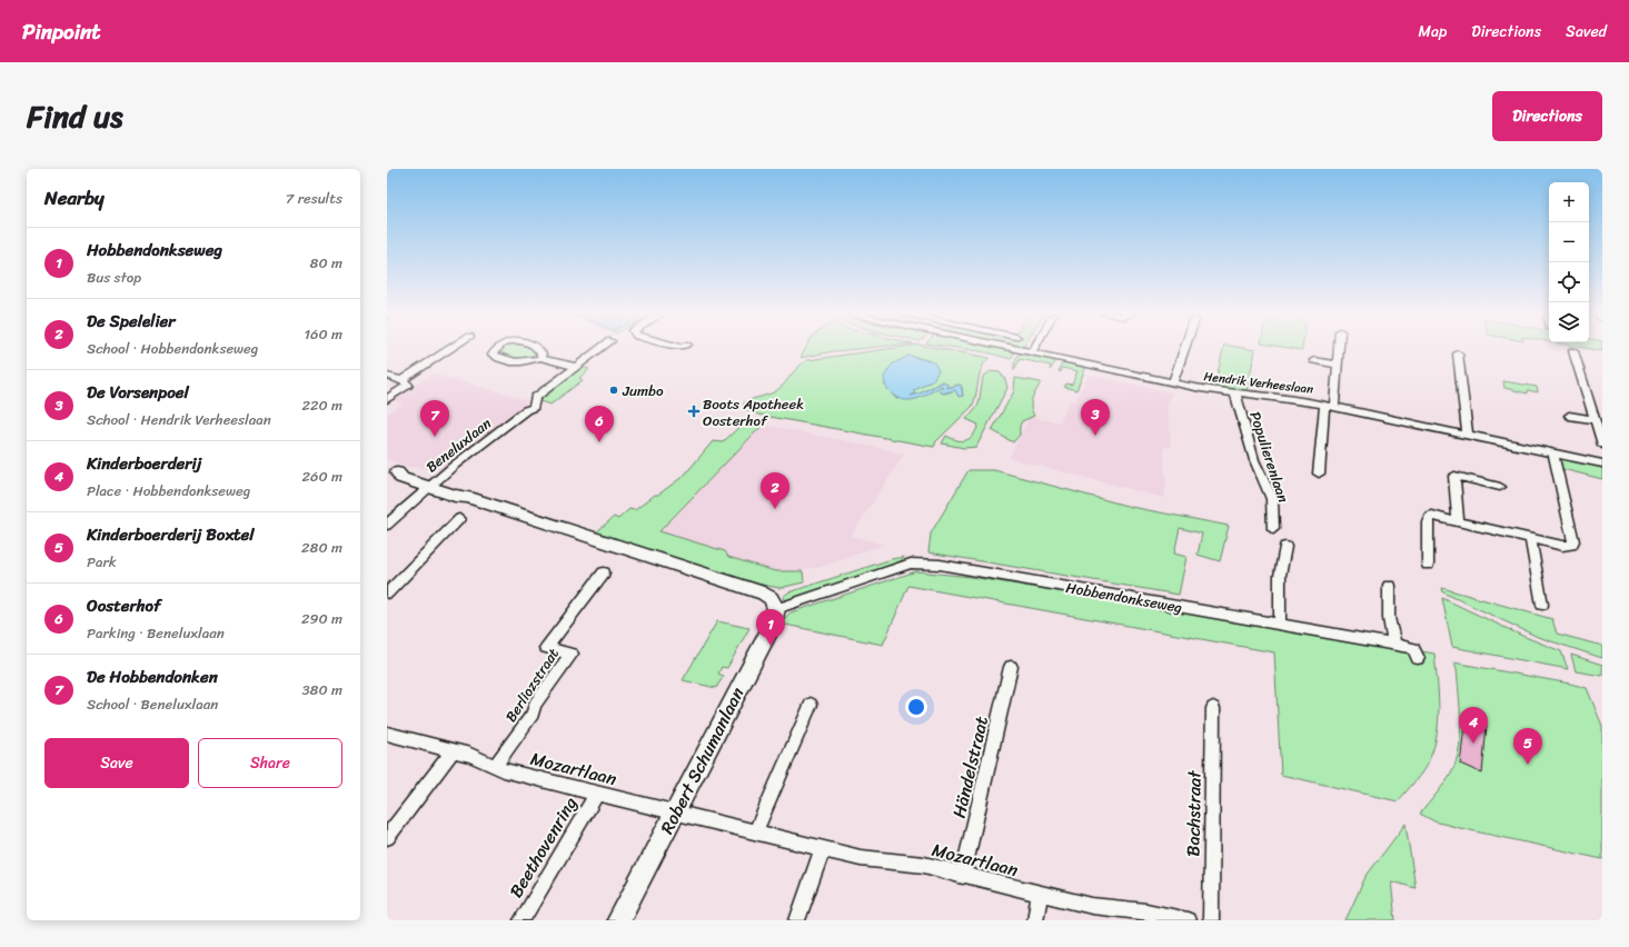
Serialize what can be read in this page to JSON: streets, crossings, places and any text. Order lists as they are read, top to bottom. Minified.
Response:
{"streets":{"street":["Hendrik Verheeslaan","Beneluxlaan","Populierenlaan","Hobbendonkseweg","Berliozstraat","Robert Schumanlaan","Händelstraat","Mozartlaan","Bachstraat","Beethovenring"]},"crossings":[["Hendrik Verheeslaan","Populierenlaan"],["Hobbendonkseweg","Robert Schumanlaan"],["Berliozstraat","Mozartlaan"],["Robert Schumanlaan","Mozartlaan"],["Händelstraat","Mozartlaan"],["Mozartlaan","Beethovenring"]],"places":{"other":["Jumbo"],"health":["Boots Apotheek Oosterhof"]},"page":{"header":"Pinpoint","nav":["Map","Directions","Saved"],"title":"Find us","buttons":["Directions",["Save","Share"]],"heading":["Nearby","7 results"],"map_buttons":["+","−"],"list":[{"mark":"1","name":"Hobbendonkseweg","note":"Bus stop","value":"80 m"},{"mark":"2","name":"De Spelelier","note":"School · Hobbendonkseweg","value":"160 m"},{"mark":"3","name":"De Vorsenpoel","note":"School · Hendrik Verheeslaan","value":"220 m"},{"mark":"4","name":"Kinderboerderij","note":"Place · Hobbendonkseweg","value":"260 m"},{"mark":"5","name":"Kinderboerderij Boxtel","note":"Park","value":"280 m"},{"mark":"6","name":"Oosterhof","note":"Parking · Beneluxlaan","value":"290 m"},{"mark":"7","name":"De Hobbendonken","note":"School · Beneluxlaan","value":"380 m"}],"pins":["3","7","6","2","1","4","5"]}}
